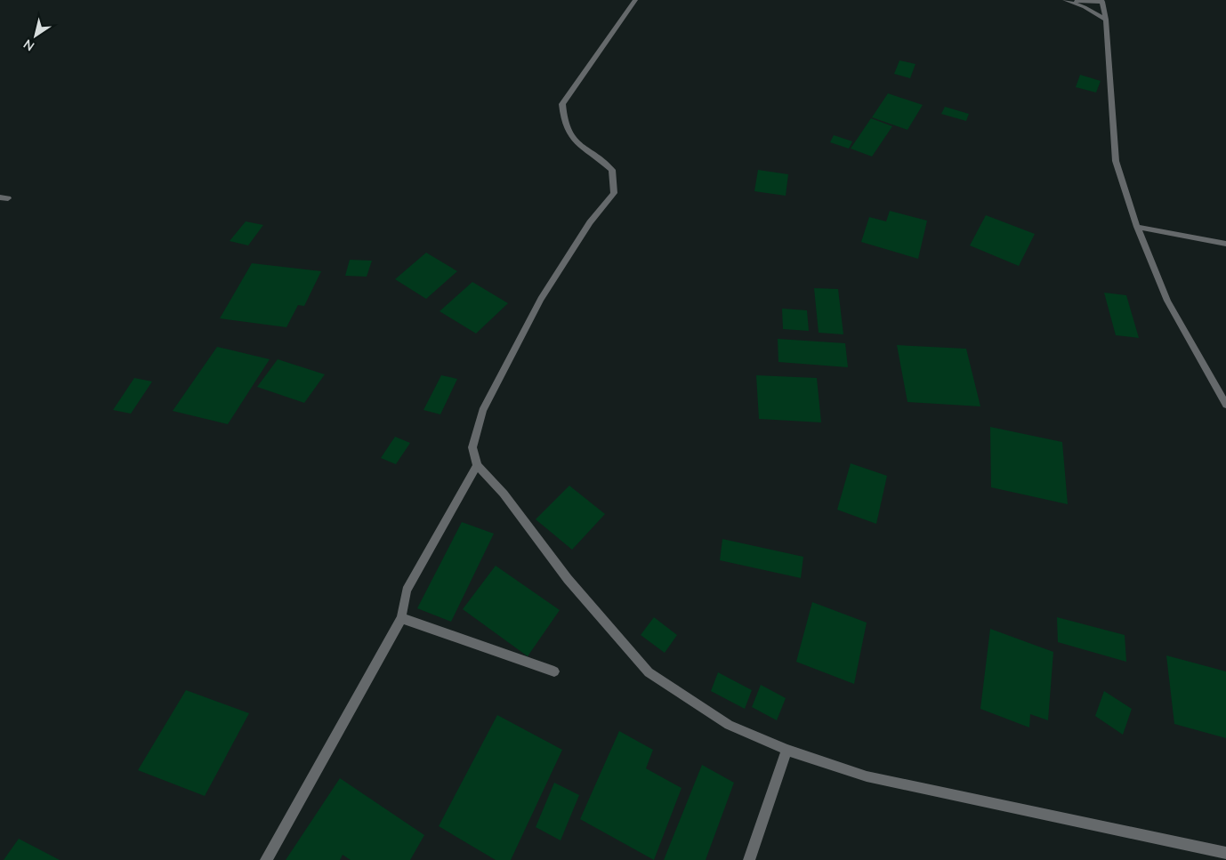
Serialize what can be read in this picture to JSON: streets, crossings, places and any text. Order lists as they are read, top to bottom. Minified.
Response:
{"north":"bottom left"}
